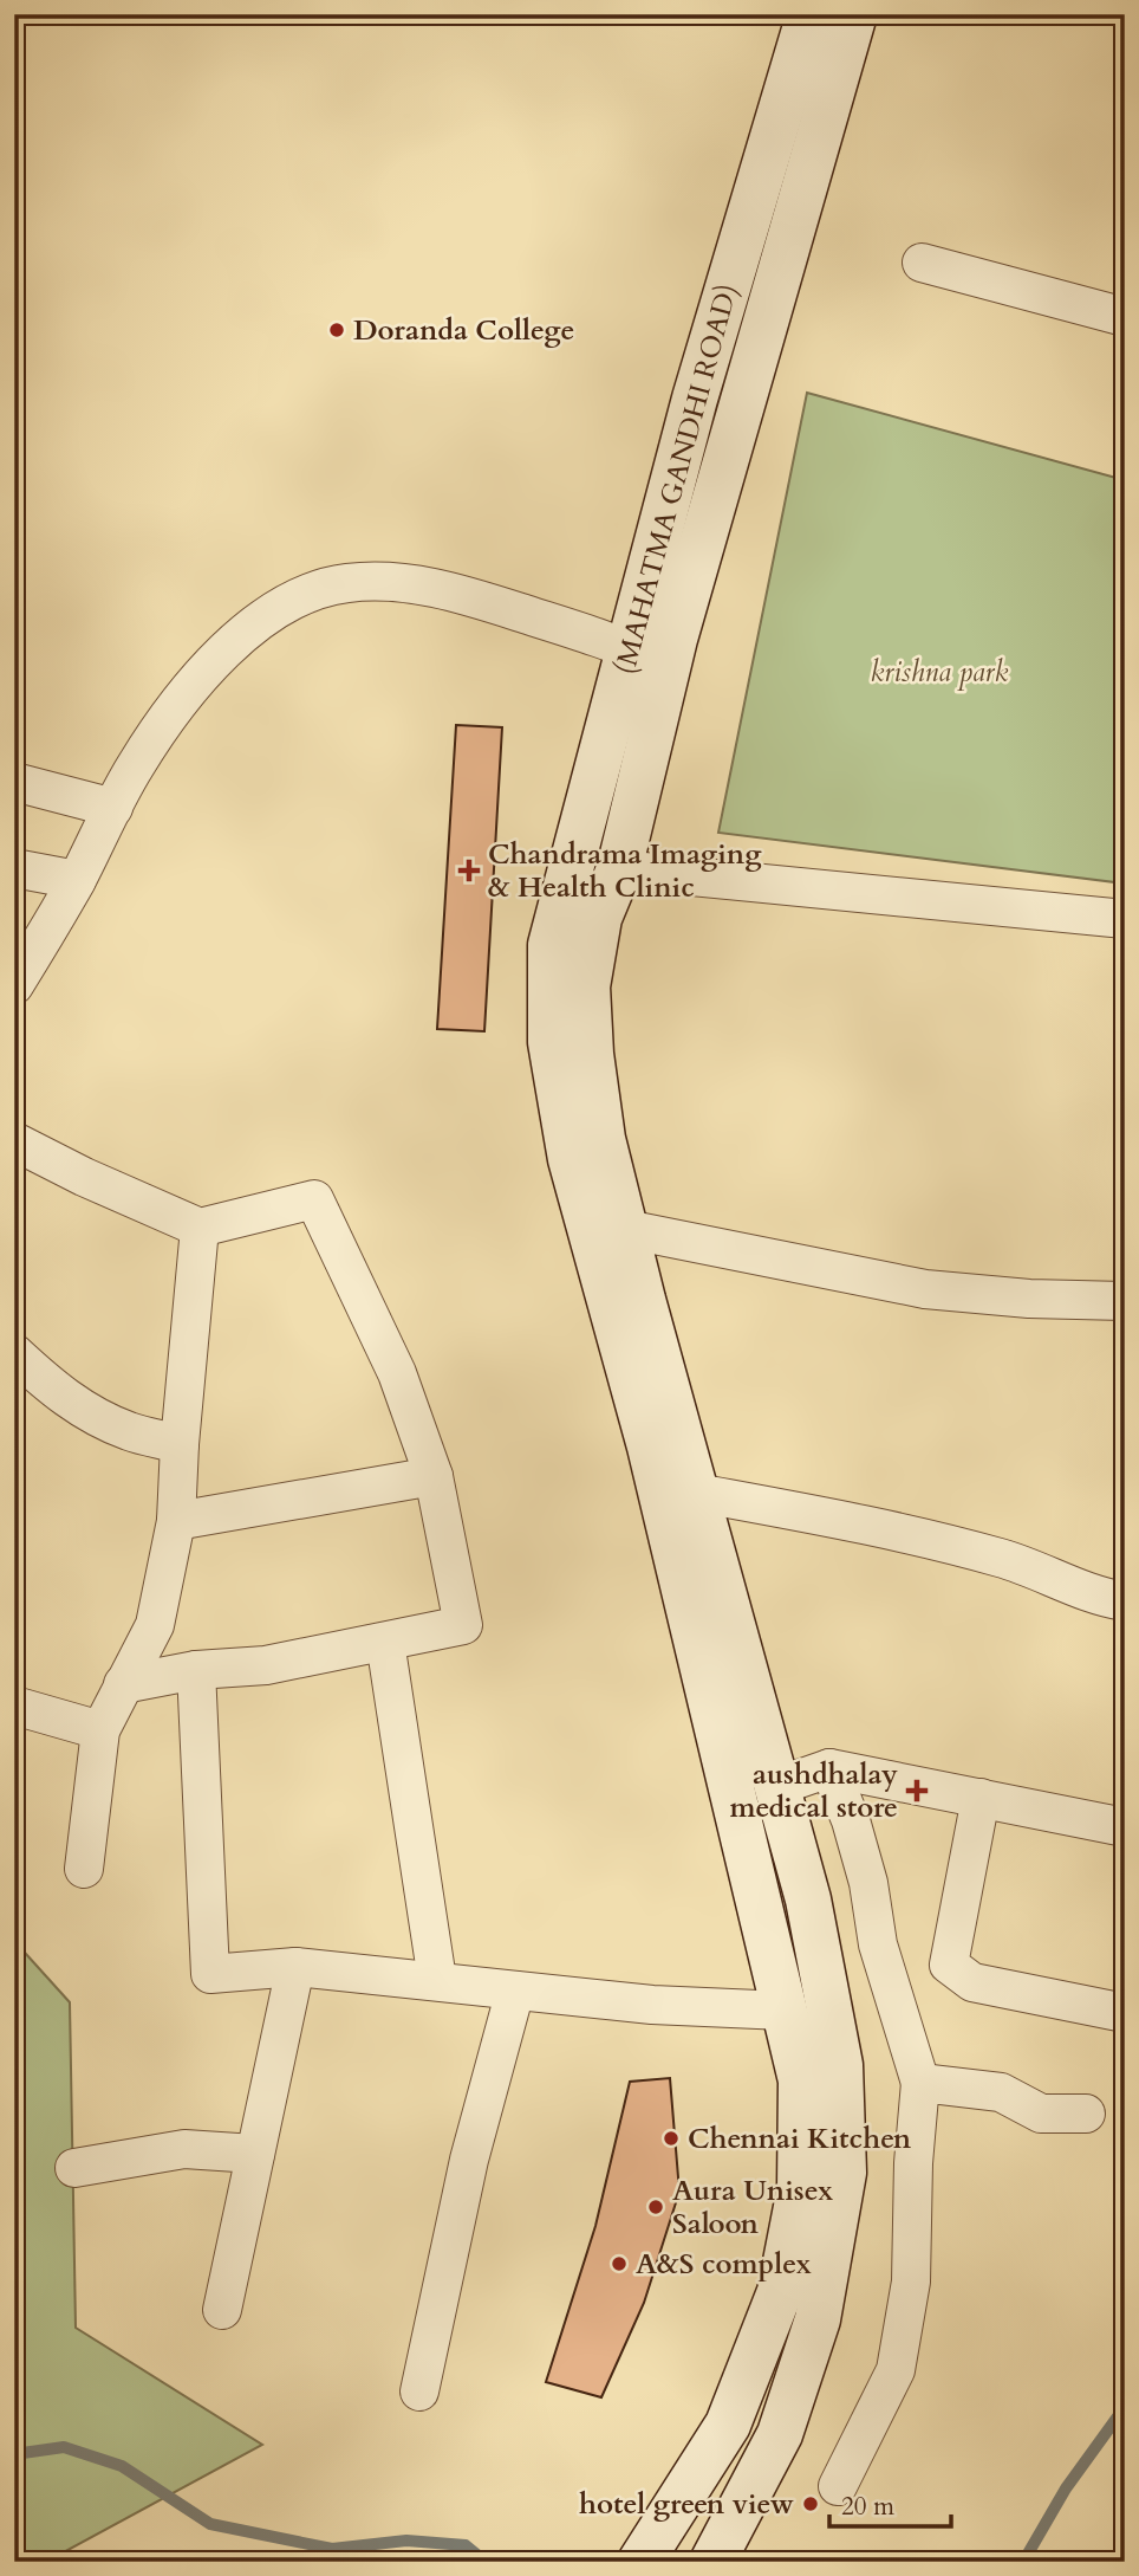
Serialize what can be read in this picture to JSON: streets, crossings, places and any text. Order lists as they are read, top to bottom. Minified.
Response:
{"streets":{"main road":["(MAHATMA GANDHI ROAD)"]},"parks":["krishna park"],"places":{"other":["Doranda College","Chennai Kitchen","Aura Unisex Saloon","A&S complex","hotel green view"],"health":["Chandrama Imaging & Health Clinic","aushdhalay medical store"]},"scale_bar":"20 m"}
